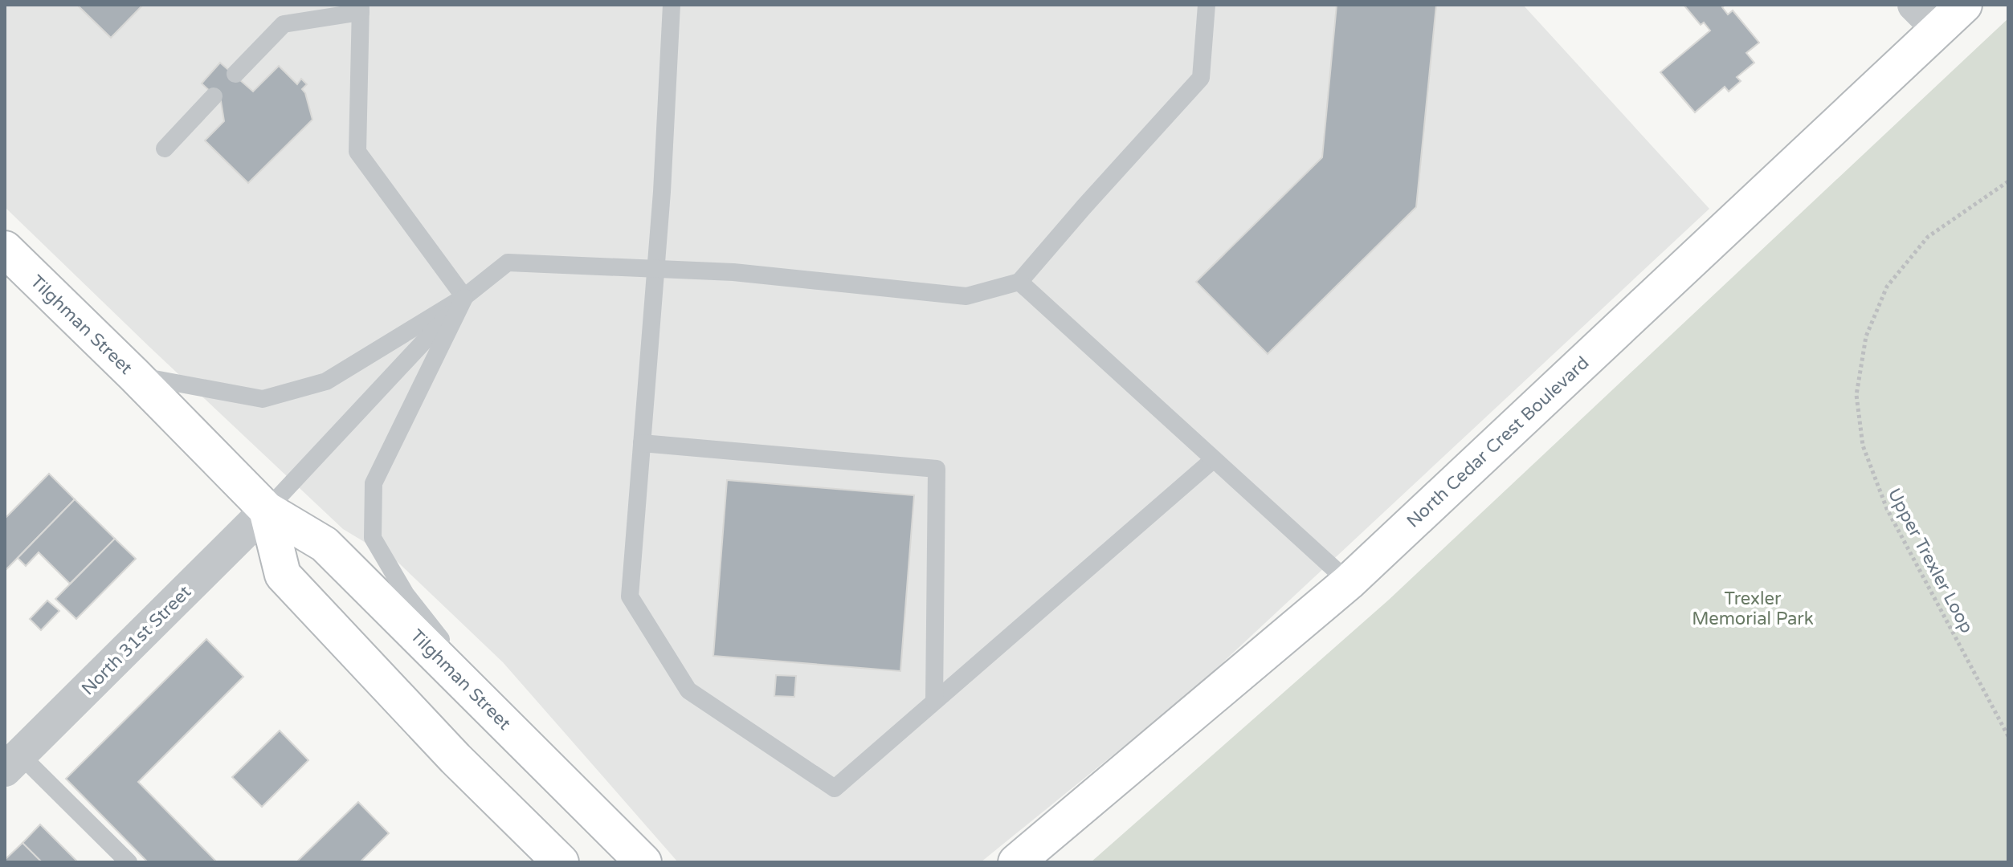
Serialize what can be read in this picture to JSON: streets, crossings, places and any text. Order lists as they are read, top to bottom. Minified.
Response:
{"streets":{"main road":["Tilghman Street","North Cedar Crest Boulevard"],"street":["North 31st Street"],"path":["Upper Trexler Loop"]},"crossings":[["Tilghman Street","North 31st Street"]],"parks":["Trexler Memorial Park"]}
